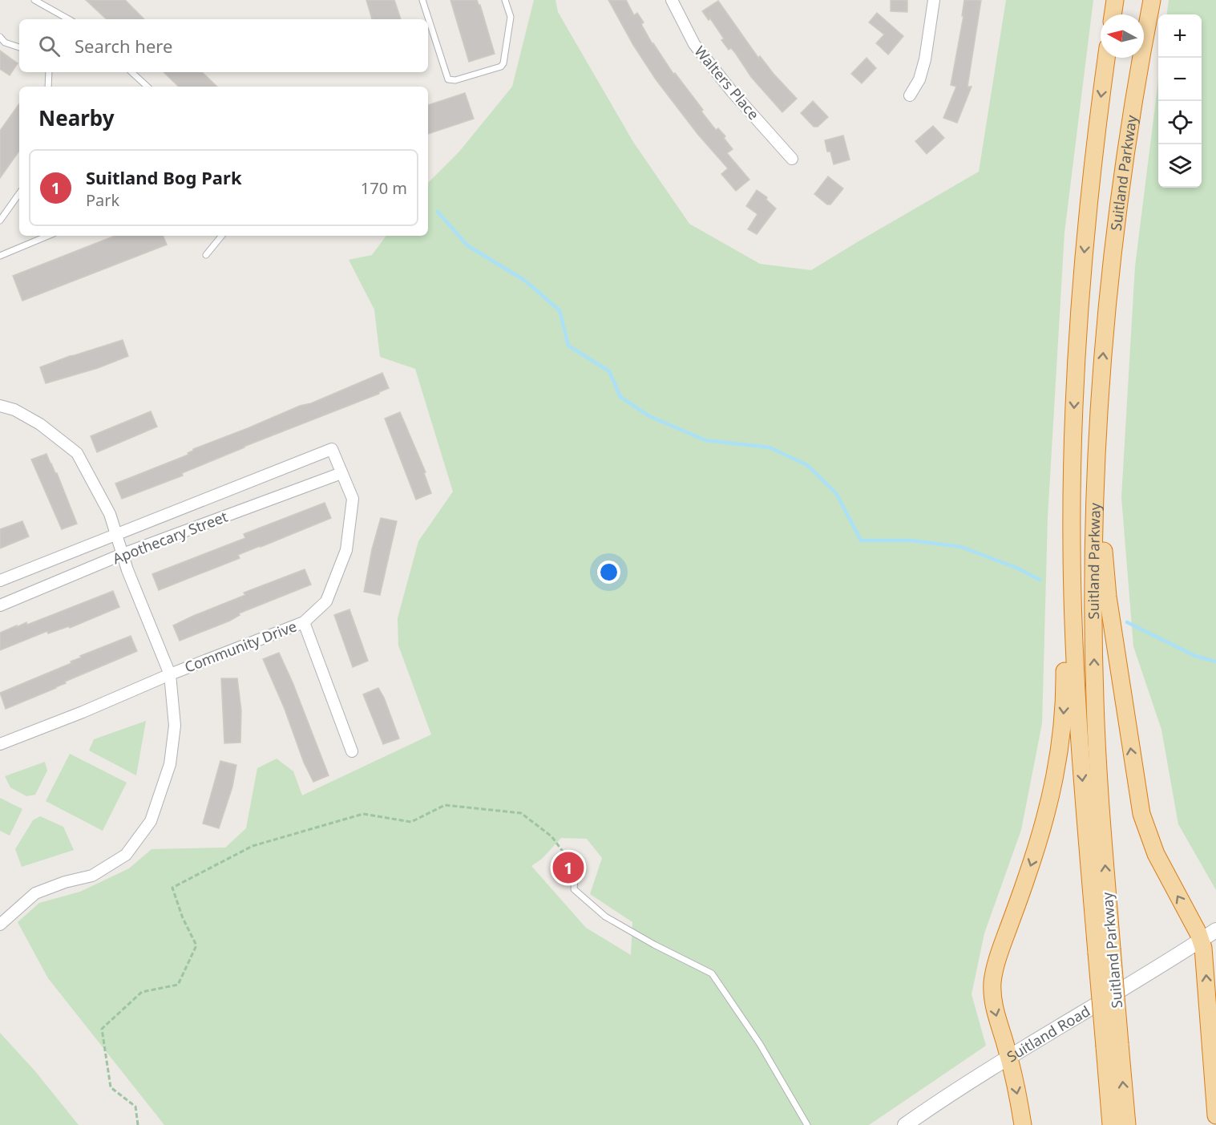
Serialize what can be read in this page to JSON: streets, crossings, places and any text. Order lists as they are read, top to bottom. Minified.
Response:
{"streets":{"highway":["Suitland Parkway"],"main road":["Suitland Road"],"street":["Walters Place","Apothecary Street","Community Drive"]},"crossings":[["Apothecary Street","Community Drive"]],"north":"left","page":{"map_buttons":["+","−"],"search":"Search here","heading":"Nearby","list":[{"mark":"1","name":"Suitland Bog Park","note":"Park","value":"170 m"}],"pins":"1"}}
